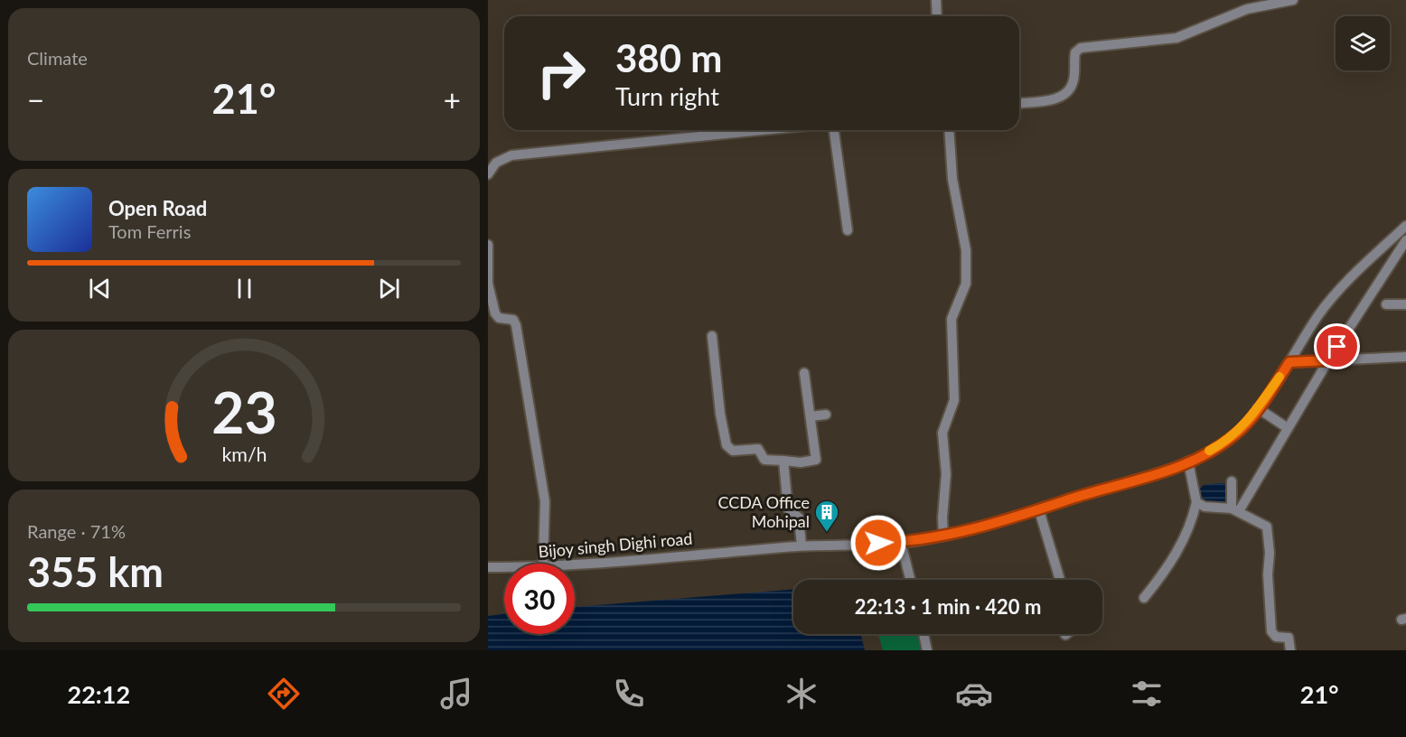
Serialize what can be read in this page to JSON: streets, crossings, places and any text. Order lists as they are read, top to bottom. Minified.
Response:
{"streets":{"street":["Bijoy singh Dighi road"]},"places":{"building":["CCDA Office Mohipal"]},"page":{"tile":["Climate",["Range · 71%","355 km"]],"turn":["380 m","Turn right"],"heat":["−","21°","+"],"song":["Open Road","Tom Ferris"],"limit":"30","trip":"22:13 · 1 min · 420 m","tabs":["22:12","21°"],"gauge":["23","km/h"]}}
